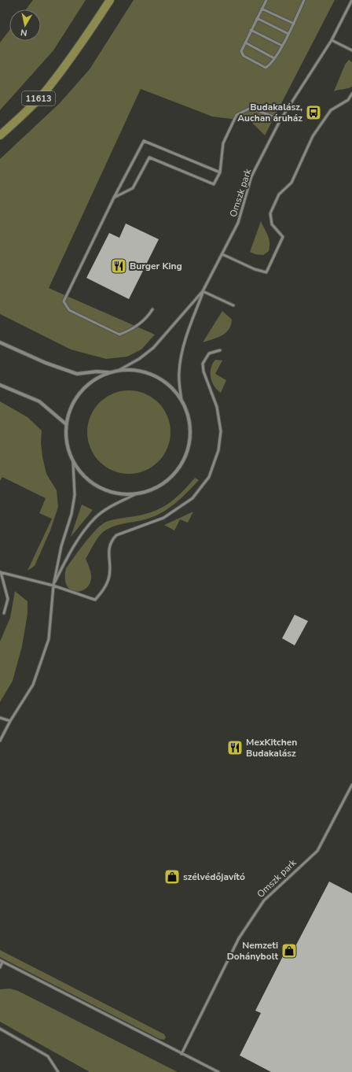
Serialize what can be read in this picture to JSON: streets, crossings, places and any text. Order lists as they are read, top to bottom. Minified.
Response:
{"streets":{"main road":["11613"],"lane":["Omszk park"]},"places":{"bus stop":["Budakalász, Auchan áruház"],"restaurant":["Burger King","MexKitchen Budakalász"],"shop":["szélvédőjavító","Nemzeti Dohánybolt"]},"north":"bottom"}
